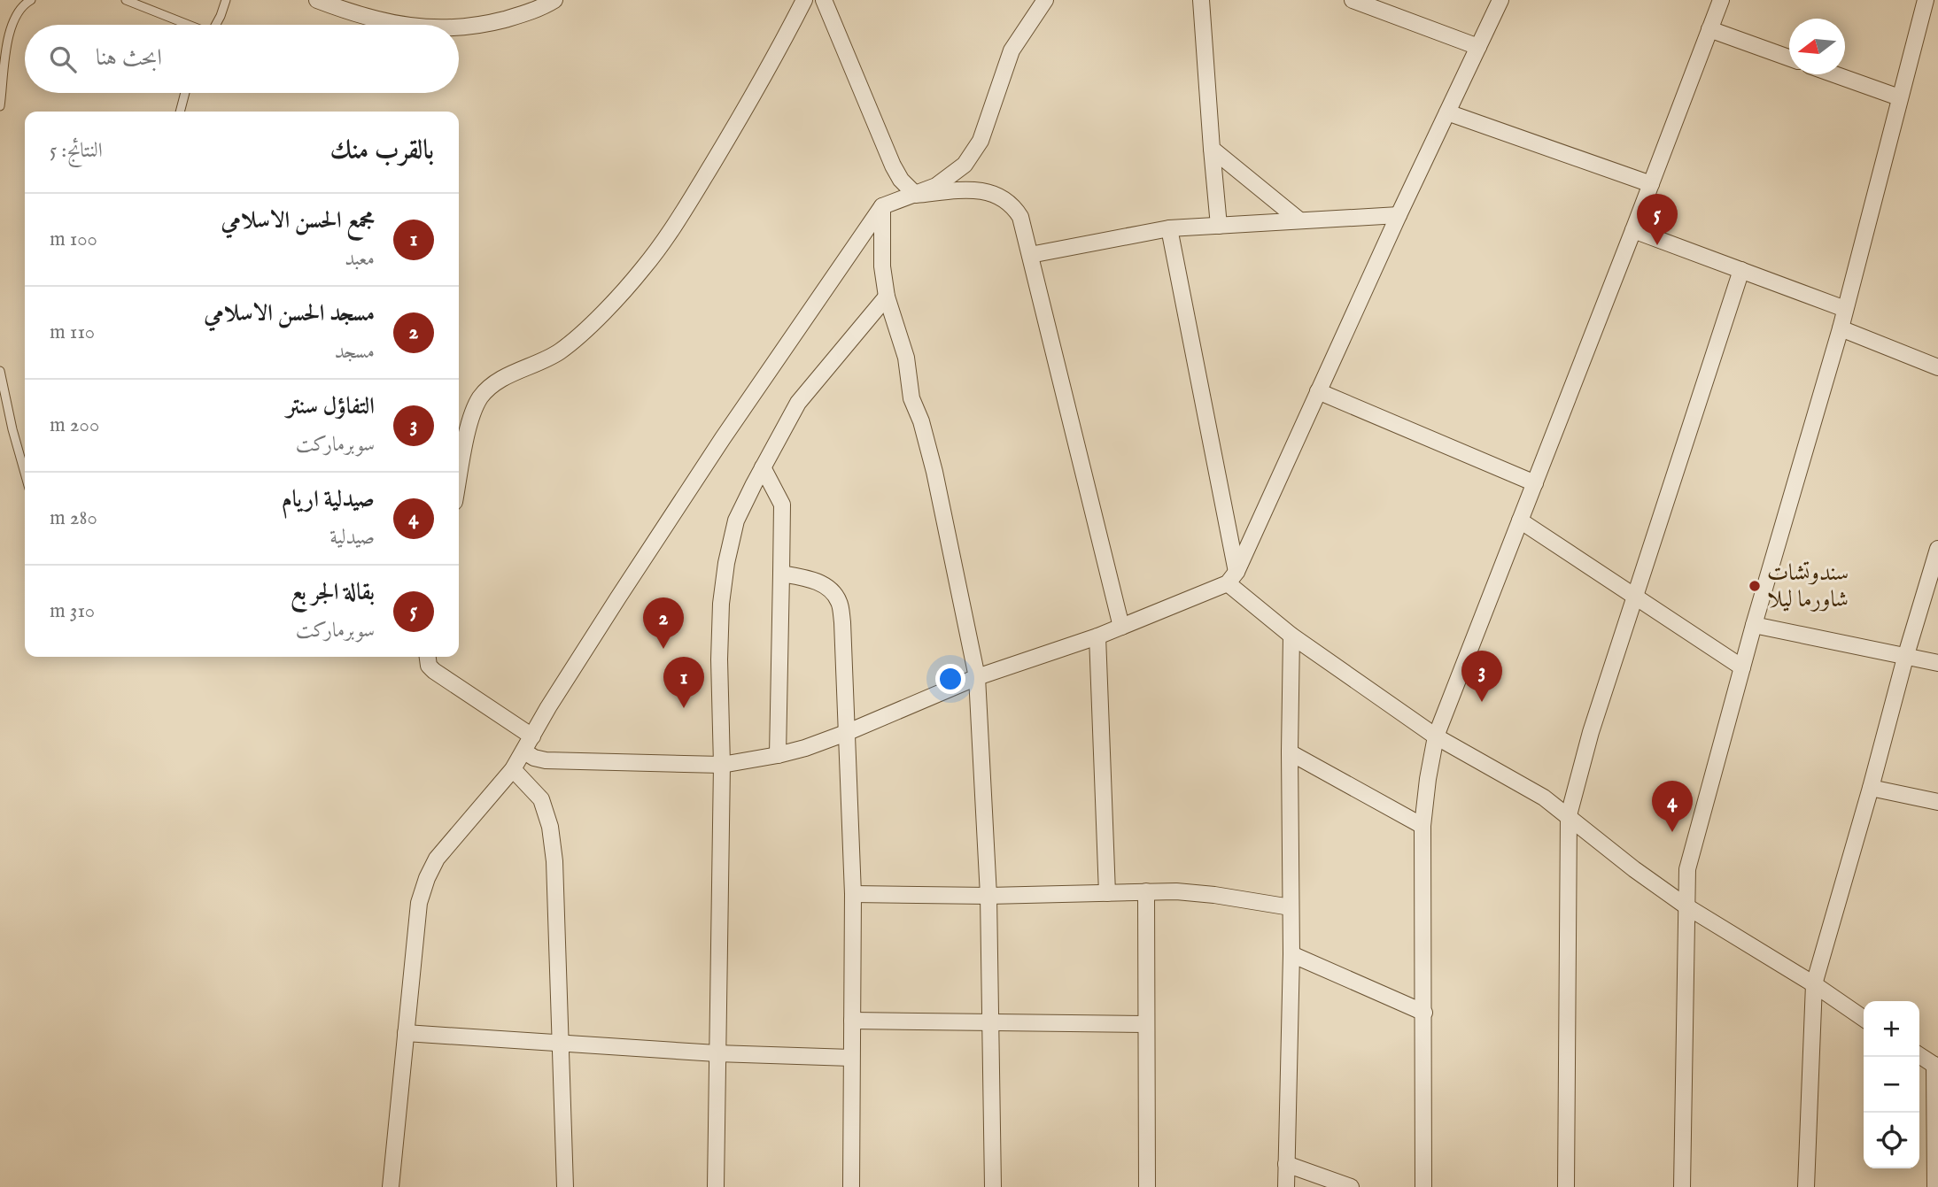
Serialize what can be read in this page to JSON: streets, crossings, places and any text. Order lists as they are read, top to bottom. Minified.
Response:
{"places":["سندوتشات شاورما ليلا"],"north":"left","page":{"search":"ابحث هنا","heading":["بالقرب منك","النتائج: 5"],"list":[{"mark":"1","name":"مجمع الحسن الاسلامي","note":"معبد","value":"100 m"},{"mark":"2","name":"مسجد الحسن الاسلامي","note":"مسجد","value":"110 m"},{"mark":"3","name":"التفاؤل سنتر","note":"سوبرماركت","value":"200 m"},{"mark":"4","name":"صيدلية اريام","note":"صيدلية","value":"280 m"},{"mark":"5","name":"بقالة الجر بع","note":"سوبرماركت","value":"310 m"}],"pins":["5","2","3","1","4"],"map_buttons":["+","−"]}}
